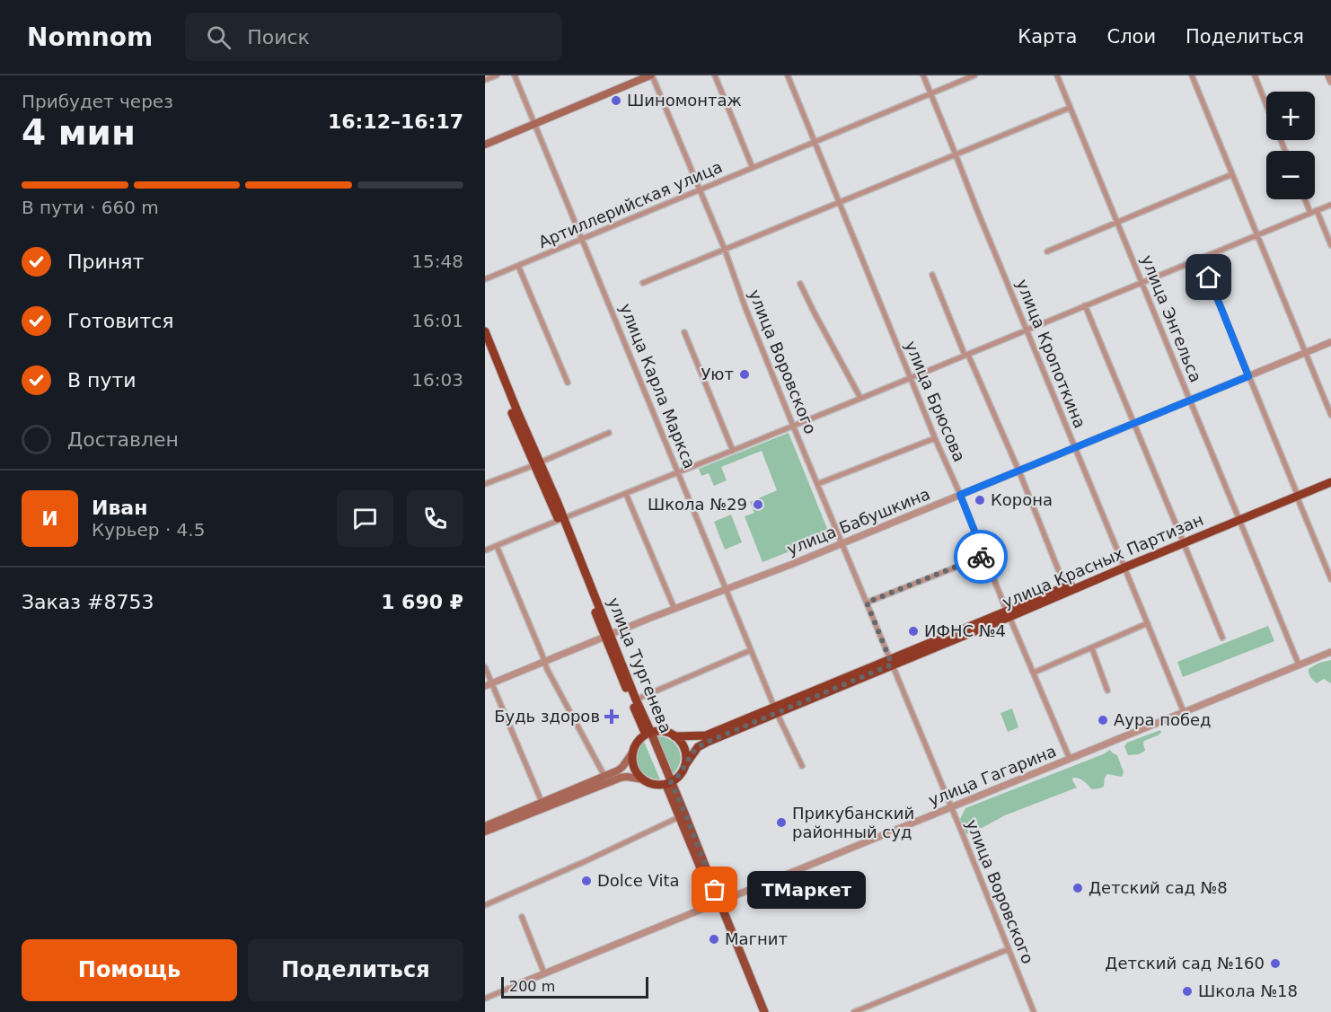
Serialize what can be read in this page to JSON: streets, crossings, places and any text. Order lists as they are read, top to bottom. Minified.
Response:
{"streets":{"highway":["улица Красных Партизан","улица Тургенева"],"street":["Артиллерийская улица","улица Энгельса","улица Кропоткина","улица Воровского","улица Карла Маркса","улица Брюсова","улица Бабушкина","улица Гагарина"]},"crossings":[["Артиллерийская улица","улица Кропоткина"],["Артиллерийская улица","улица Воровского"],["Артиллерийская улица","улица Карла Маркса"],["Артиллерийская улица","улица Брюсова"],["улица Энгельса","улица Бабушкина"],["улица Энгельса","улица Красных Партизан"],["улица Энгельса","улица Гагарина"],["улица Кропоткина","улица Бабушкина"],["улица Кропоткина","улица Красных Партизан"],["улица Кропоткина","улица Гагарина"],["улица Воровского","улица Бабушкина"],["улица Воровского","улица Красных Партизан"],["улица Воровского","улица Гагарина"],["улица Карла Маркса","улица Бабушкина"],["улица Карла Маркса","улица Красных Партизан"],["улица Брюсова","улица Бабушкина"],["улица Брюсова","улица Красных Партизан"],["улица Брюсова","улица Гагарина"],["улица Бабушкина","улица Тургенева"],["улица Красных Партизан","улица Тургенева"],["улица Тургенева","улица Гагарина"]],"places":{"other":["Шиномонтаж","Уют","Корона","Школа №29","ИФНС №4","Аура побед","Прикубанский районный суд","Dolce Vita","Детский сад №8","ТМаркет","Магнит","Детский сад №160","Школа №18"],"health":["Будь здоров"]},"scale_bar":"200 m","page":{"header":"Nomnom","search":"Поиск","nav":["Карта","Слои","Поделиться"],"heading":["4 мин","Прибудет через","16:12–16:17"],"panel":["Иван","Курьер · 4.5","Заказ #8753","1 690 ₽"],"map_buttons":["+","−"],"bar":"В пути · 660 m","list":[["Принят","15:48"],["Готовится","16:01"],["В пути","16:03"],"Доставлен"],"round":"И","bubble":"ТМаркет","buttons":["Помощь","Поделиться"],"scale":"200 m"}}
